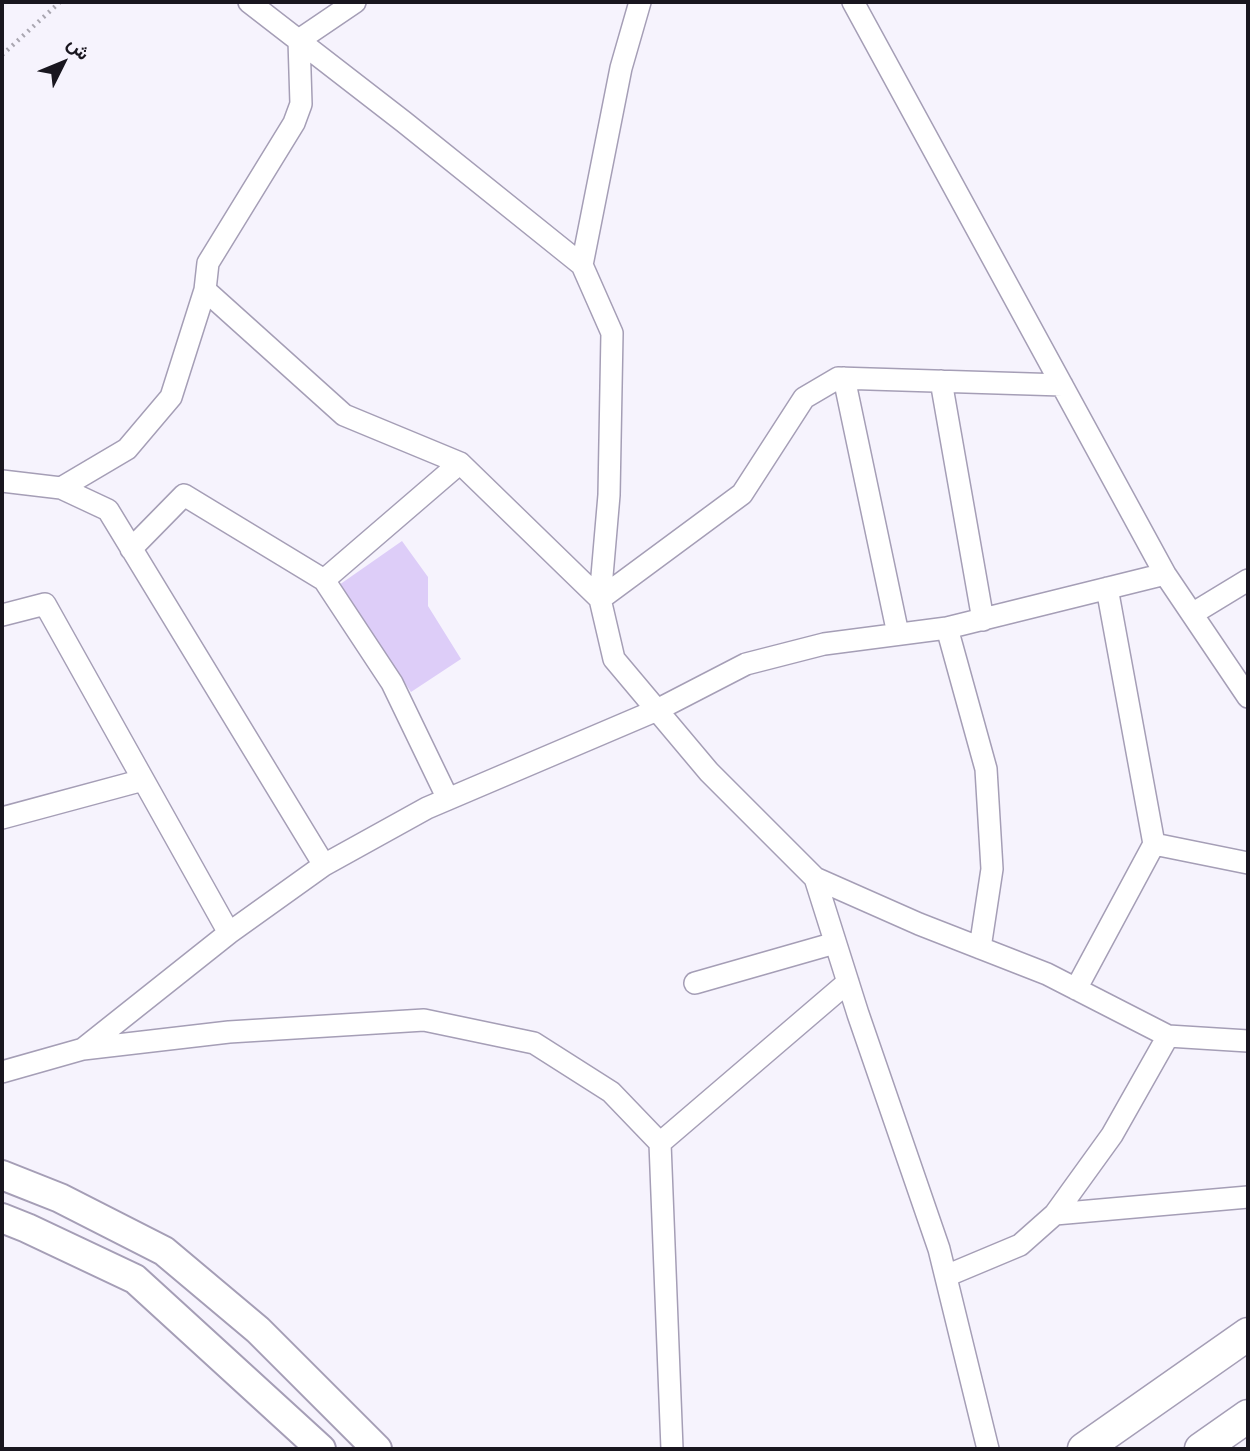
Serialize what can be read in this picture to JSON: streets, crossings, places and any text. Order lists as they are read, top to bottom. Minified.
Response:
{"north":"top right"}
